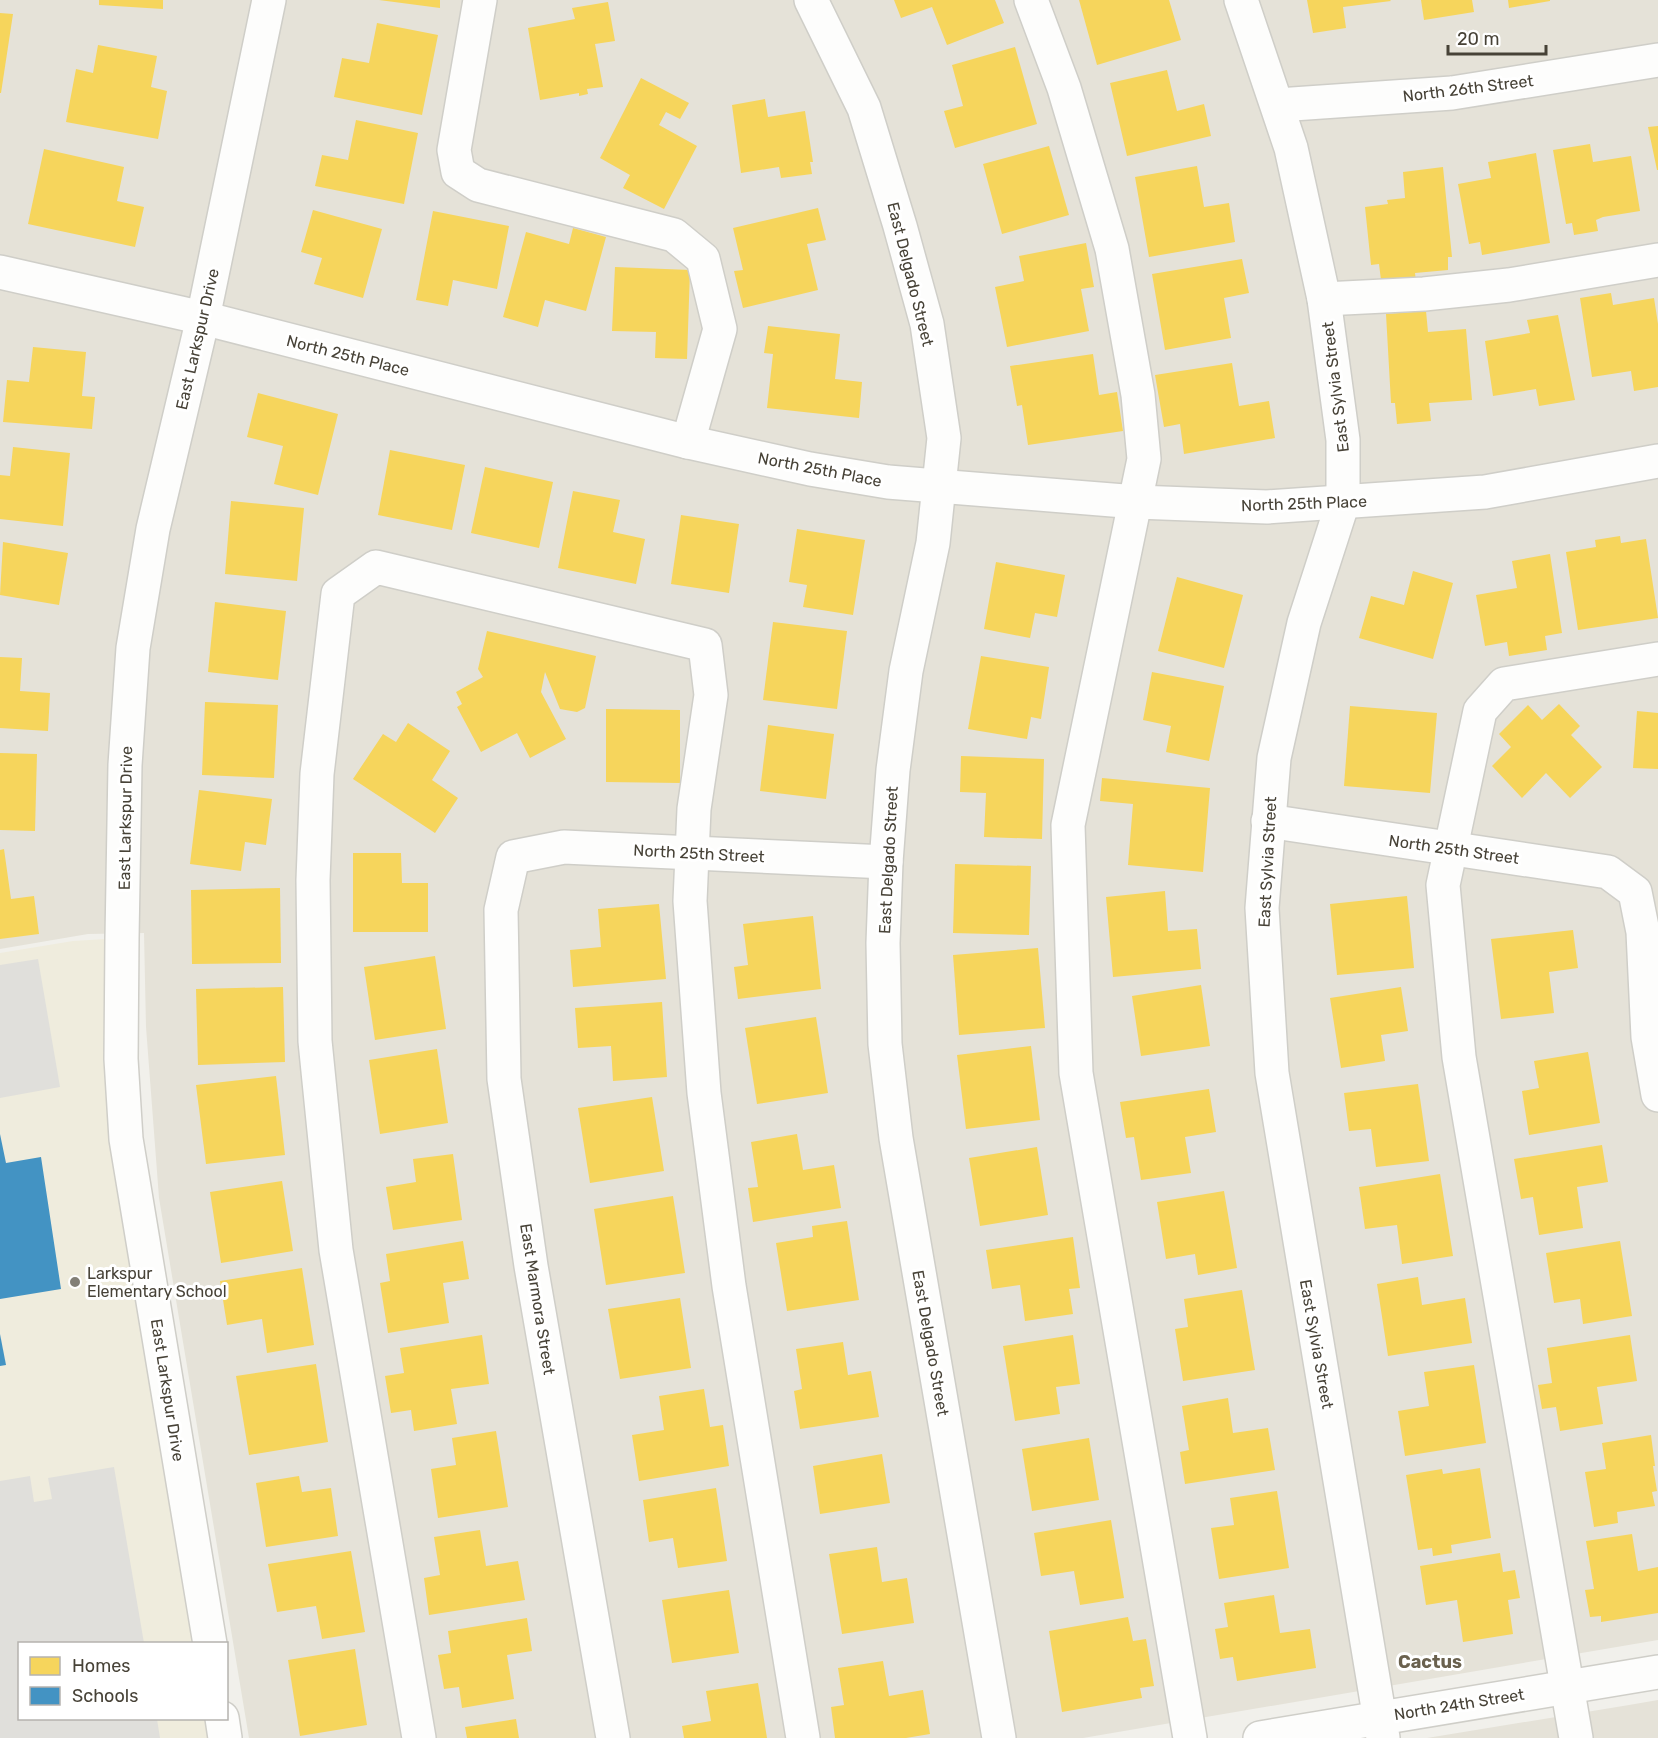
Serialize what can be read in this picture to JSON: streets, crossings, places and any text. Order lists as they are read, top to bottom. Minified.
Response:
{"streets":{"street":["North 26th Street","East Delgado Street","East Larkspur Drive","North 25th Place","East Sylvia Street","North 25th Street","East Marmora Street","North 24th Street"]},"crossings":[["North 26th Street","East Sylvia Street"],["East Delgado Street","North 25th Place"],["East Delgado Street","North 25th Street"],["East Larkspur Drive","North 25th Place"],["North 25th Place","East Sylvia Street"],["East Sylvia Street","North 25th Street"],["East Sylvia Street","North 24th Street"],["North 25th Street","East Marmora Street"]],"districts":["Cactus"],"places":["Larkspur Elementary School"],"legend":["Homes","Schools"],"scale_bar":"20 m"}
